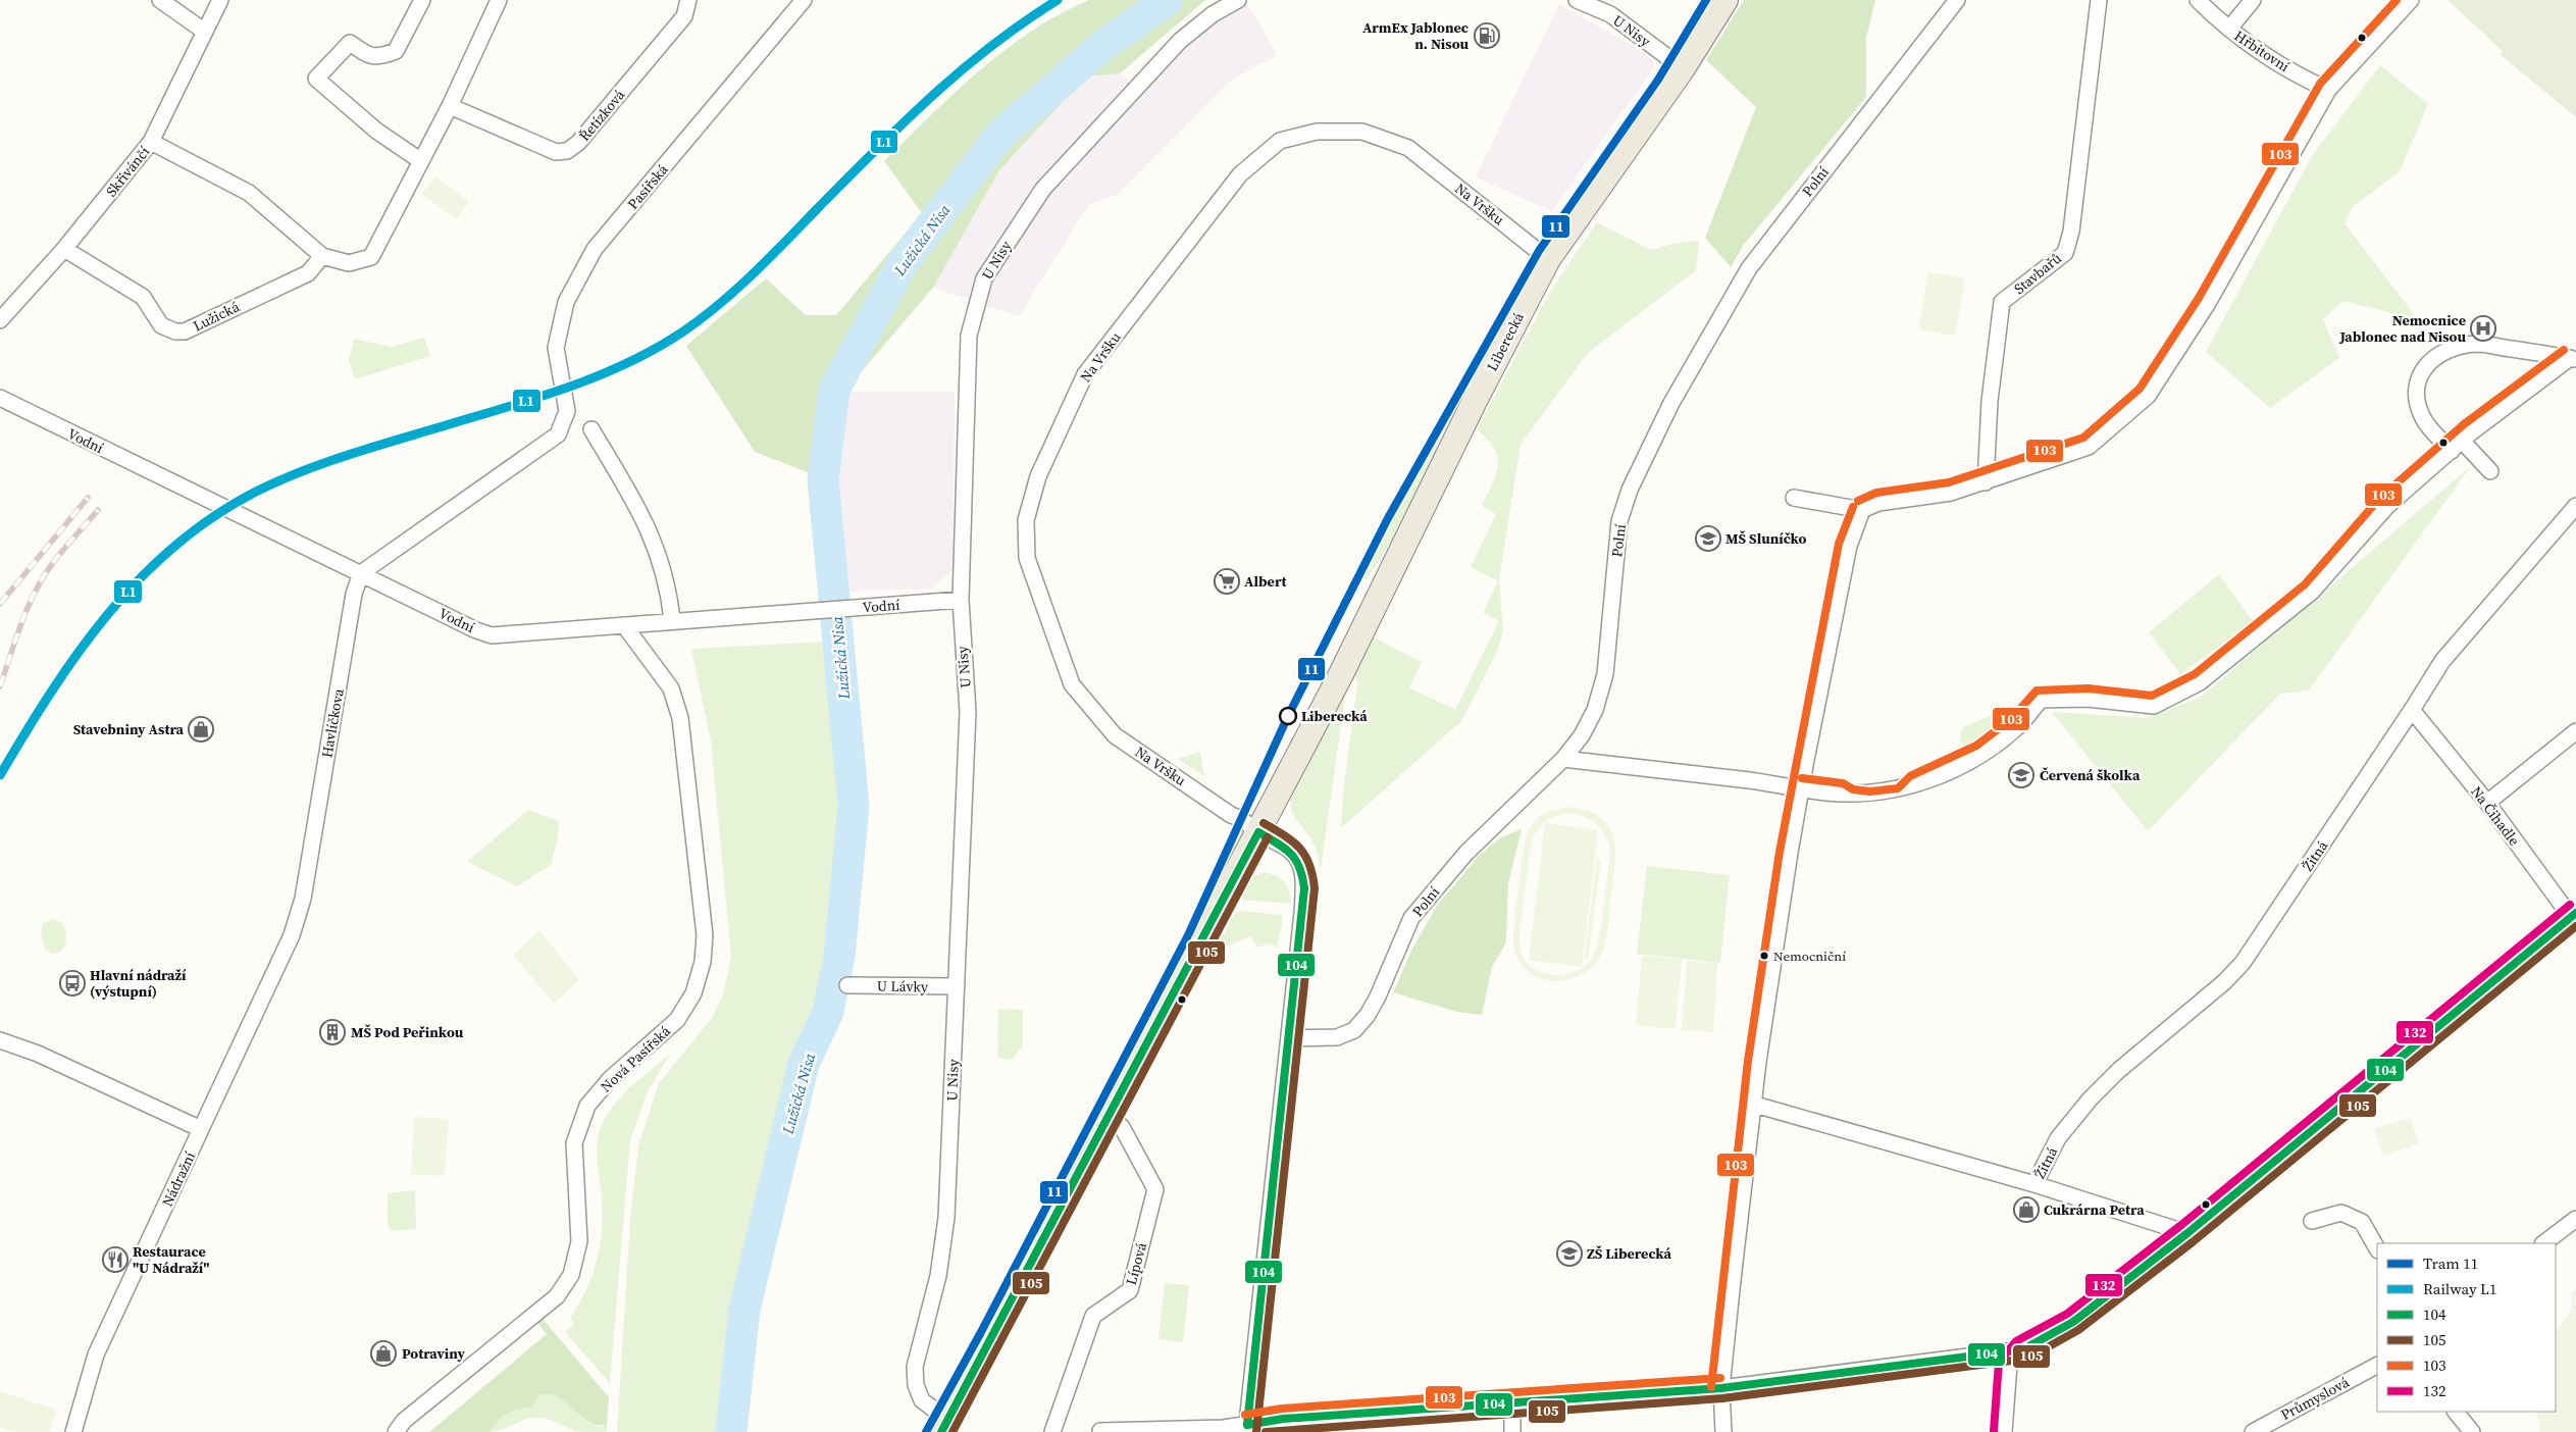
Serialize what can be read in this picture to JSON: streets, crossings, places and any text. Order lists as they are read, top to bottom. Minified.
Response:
{"streets":{"main road":["Liberecká"],"street":["U Nisy","Hřbitovní","Řetízková","Skřivánčí","Polní","Pasířská","Na Vršku","Stavbařů","Lužická","Vodní","Havlíčkova","Na Čihadle","Žitná","U Lávky","Nová Pasířská","Nádražní","Lípová","Průmyslová"]},"crossings":[["U Nisy","Liberecká"],["U Nisy","Vodní"],["U Nisy","U Lávky"],["Skřivánčí","Lužická"],["Pasířská","Vodní"],["Pasířská","Havlíčkova"],["Na Vršku","Liberecká"],["Liberecká","Lípová"],["Vodní","Havlíčkova"],["Vodní","Nová Pasířská"],["Havlíčkova","Nádražní"],["Na Čihadle","Žitná"]],"water":["Lužická Nisa"],"places":{"fuel station":["ArmEx Jablonec n. Nisou"],"hospital":["Nemocnice Jablonec nad Nisou"],"school or university":["MŠ Sluníčko","Červená školka","ZŠ Liberecká"],"supermarket":["Albert"],"other":["Liberecká","Nemocniční"],"shop":["Stavebniny Astra","Cukrárna Petra","Potraviny"],"bus stop":["Hlavní nádraží (výstupní)"],"building":["MŠ Pod Peřinkou"],"restaurant":["Restaurace \"U Nádraží\""]},"lines":["tram line 11","rail line L1","transit line 103","transit line 105","transit line 104","transit line 132"],"legend":["Tram 11","Railway L1","104","105","103","132"]}
